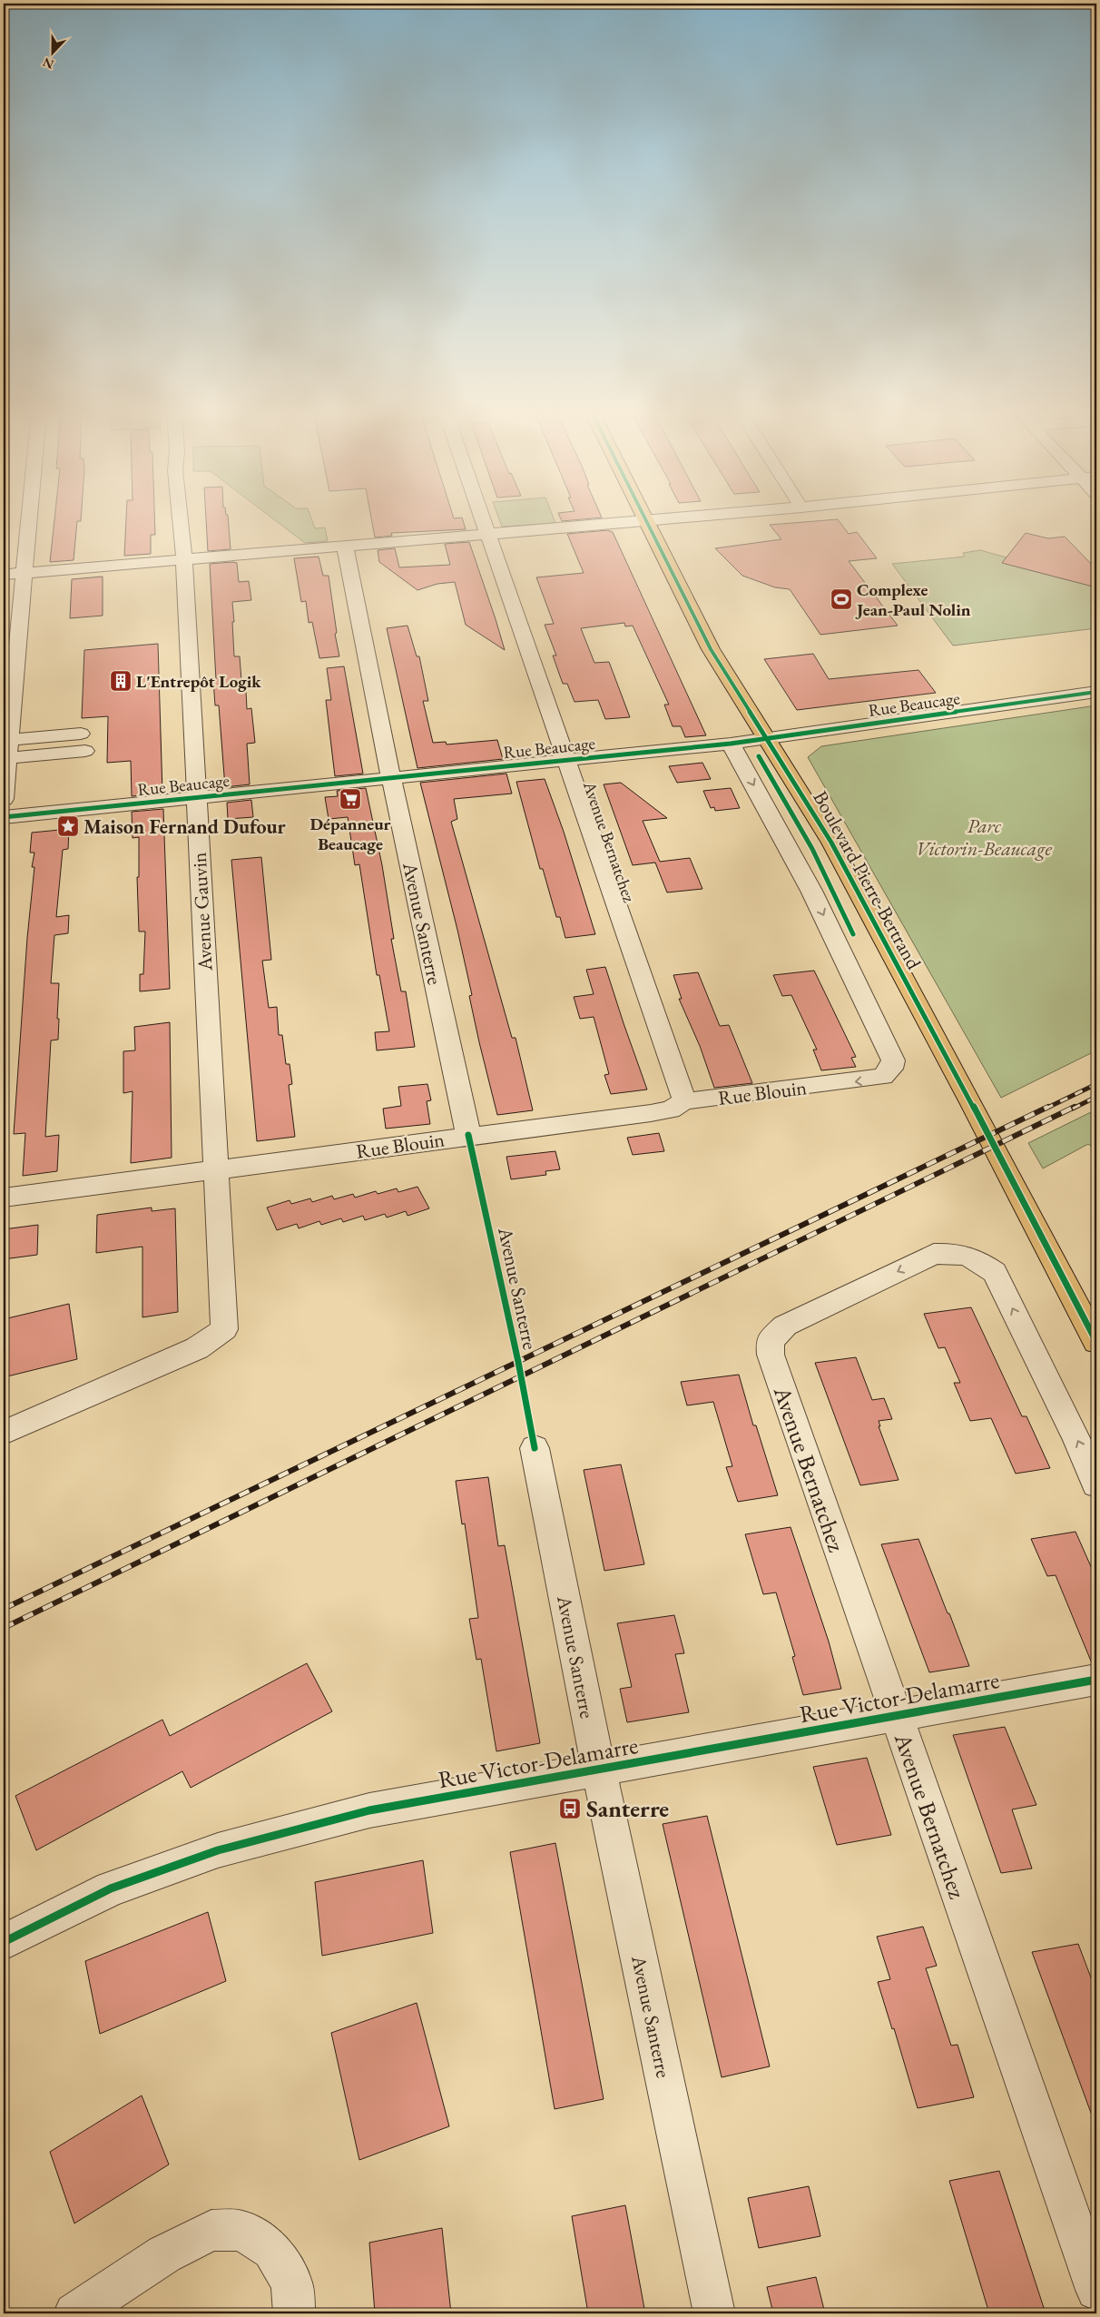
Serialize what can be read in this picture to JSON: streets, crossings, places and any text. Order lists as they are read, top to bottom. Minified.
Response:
{"streets":{"main road":["Boulevard Pierre-Bertrand"],"street":["Rue Beaucage","Avenue Bernatchez","Avenue Gauvin","Avenue Santerre","Rue Blouin","Rue Victor-Delamarre"]},"crossings":[["Rue Beaucage","Avenue Bernatchez"],["Rue Beaucage","Boulevard Pierre-Bertrand"],["Rue Beaucage","Avenue Gauvin"],["Rue Beaucage","Avenue Santerre"],["Rue Beaucage","Rue Blouin"],["Avenue Bernatchez","Rue Blouin"],["Avenue Bernatchez","Rue Victor-Delamarre"],["Avenue Gauvin","Rue Blouin"],["Avenue Santerre","Rue Blouin"],["Avenue Santerre","Rue Victor-Delamarre"]],"parks":["Parc Victorin-Beaucage"],"places":{"sports":["Complexe Jean-Paul Nolin"],"building":["L'Entrepôt Logik"],"supermarket":["Dépanneur Beaucage"],"place":["Maison Fernand Dufour"],"bus stop":["Santerre"]},"north":"bottom"}
